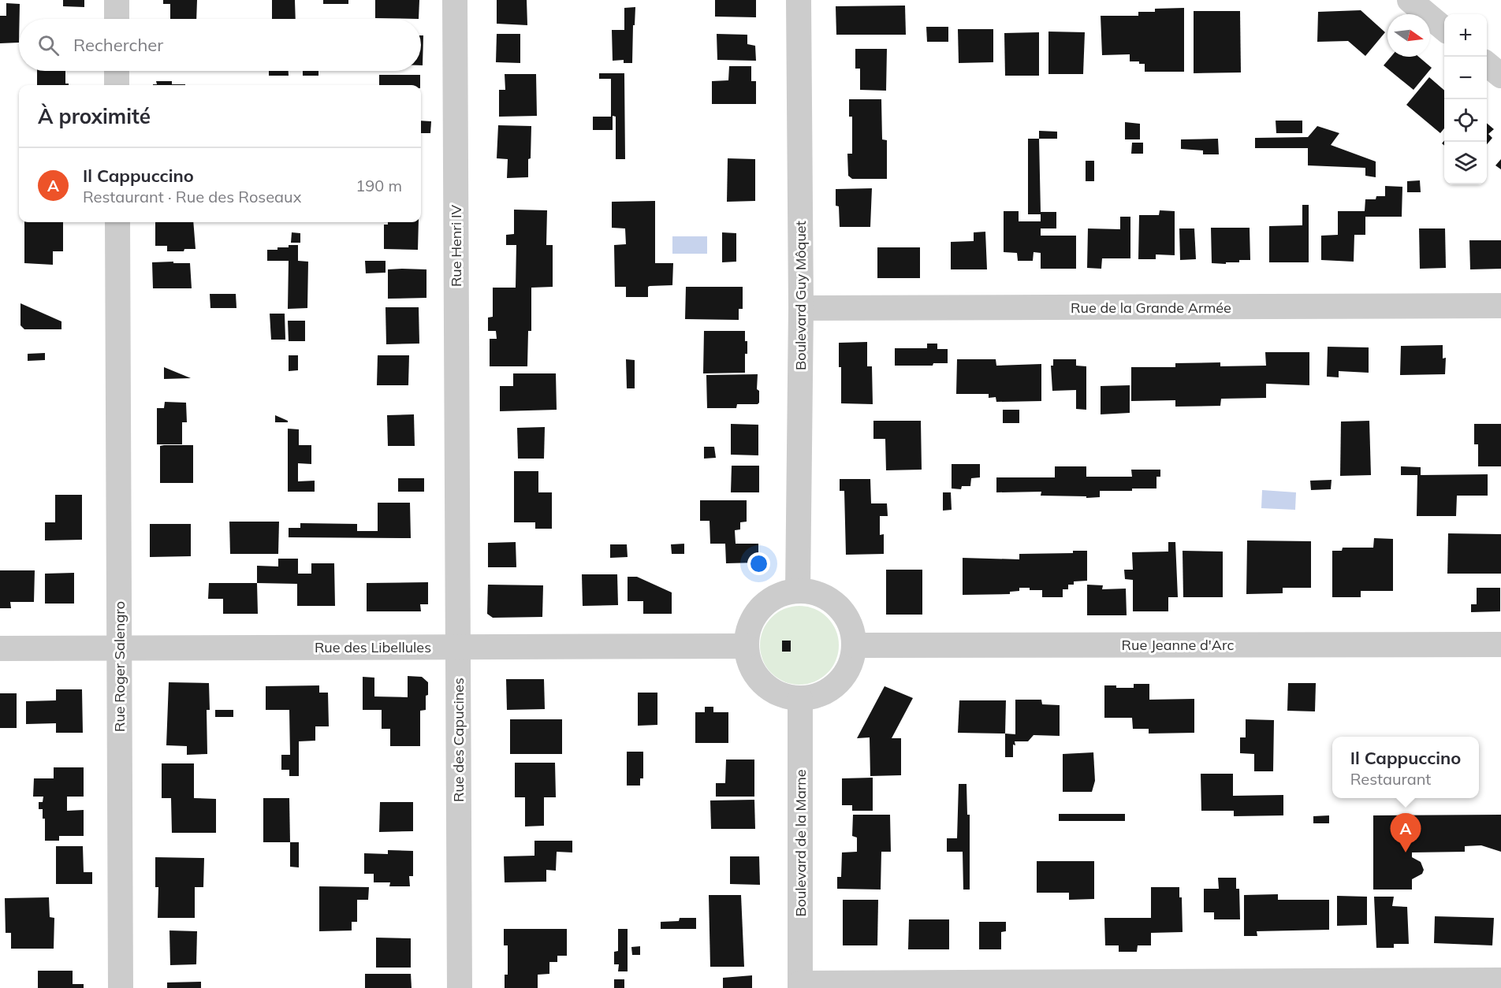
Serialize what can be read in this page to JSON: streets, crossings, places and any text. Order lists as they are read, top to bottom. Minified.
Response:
{"streets":{"street":["Rue Henri IV","Boulevard Guy Môquet","Rue de la Grande Armée","Rue Jeanne d'Arc","Rue des Libellules","Rue Roger Salengro","Rue des Capucines","Boulevard de la Marne"]},"crossings":[["Rue Henri IV","Rue des Capucines"],["Boulevard Guy Môquet","Rue de la Grande Armée"],["Boulevard Guy Môquet","Rue Jeanne d'Arc"],["Boulevard Guy Môquet","Rue des Libellules"],["Boulevard Guy Môquet","Boulevard de la Marne"],["Rue Jeanne d'Arc","Rue des Libellules"],["Rue Jeanne d'Arc","Boulevard de la Marne"],["Rue des Libellules","Rue Roger Salengro"],["Rue des Libellules","Rue des Capucines"],["Rue des Libellules","Boulevard de la Marne"]],"north":"right","page":{"map_buttons":["+","−"],"search":"Rechercher","heading":"À proximité","list":[{"mark":"A","name":"Il Cappuccino","note":"Restaurant · Rue des Roseaux","value":"190 m"}],"popup":["Il Cappuccino","Restaurant"],"pins":"A"}}
